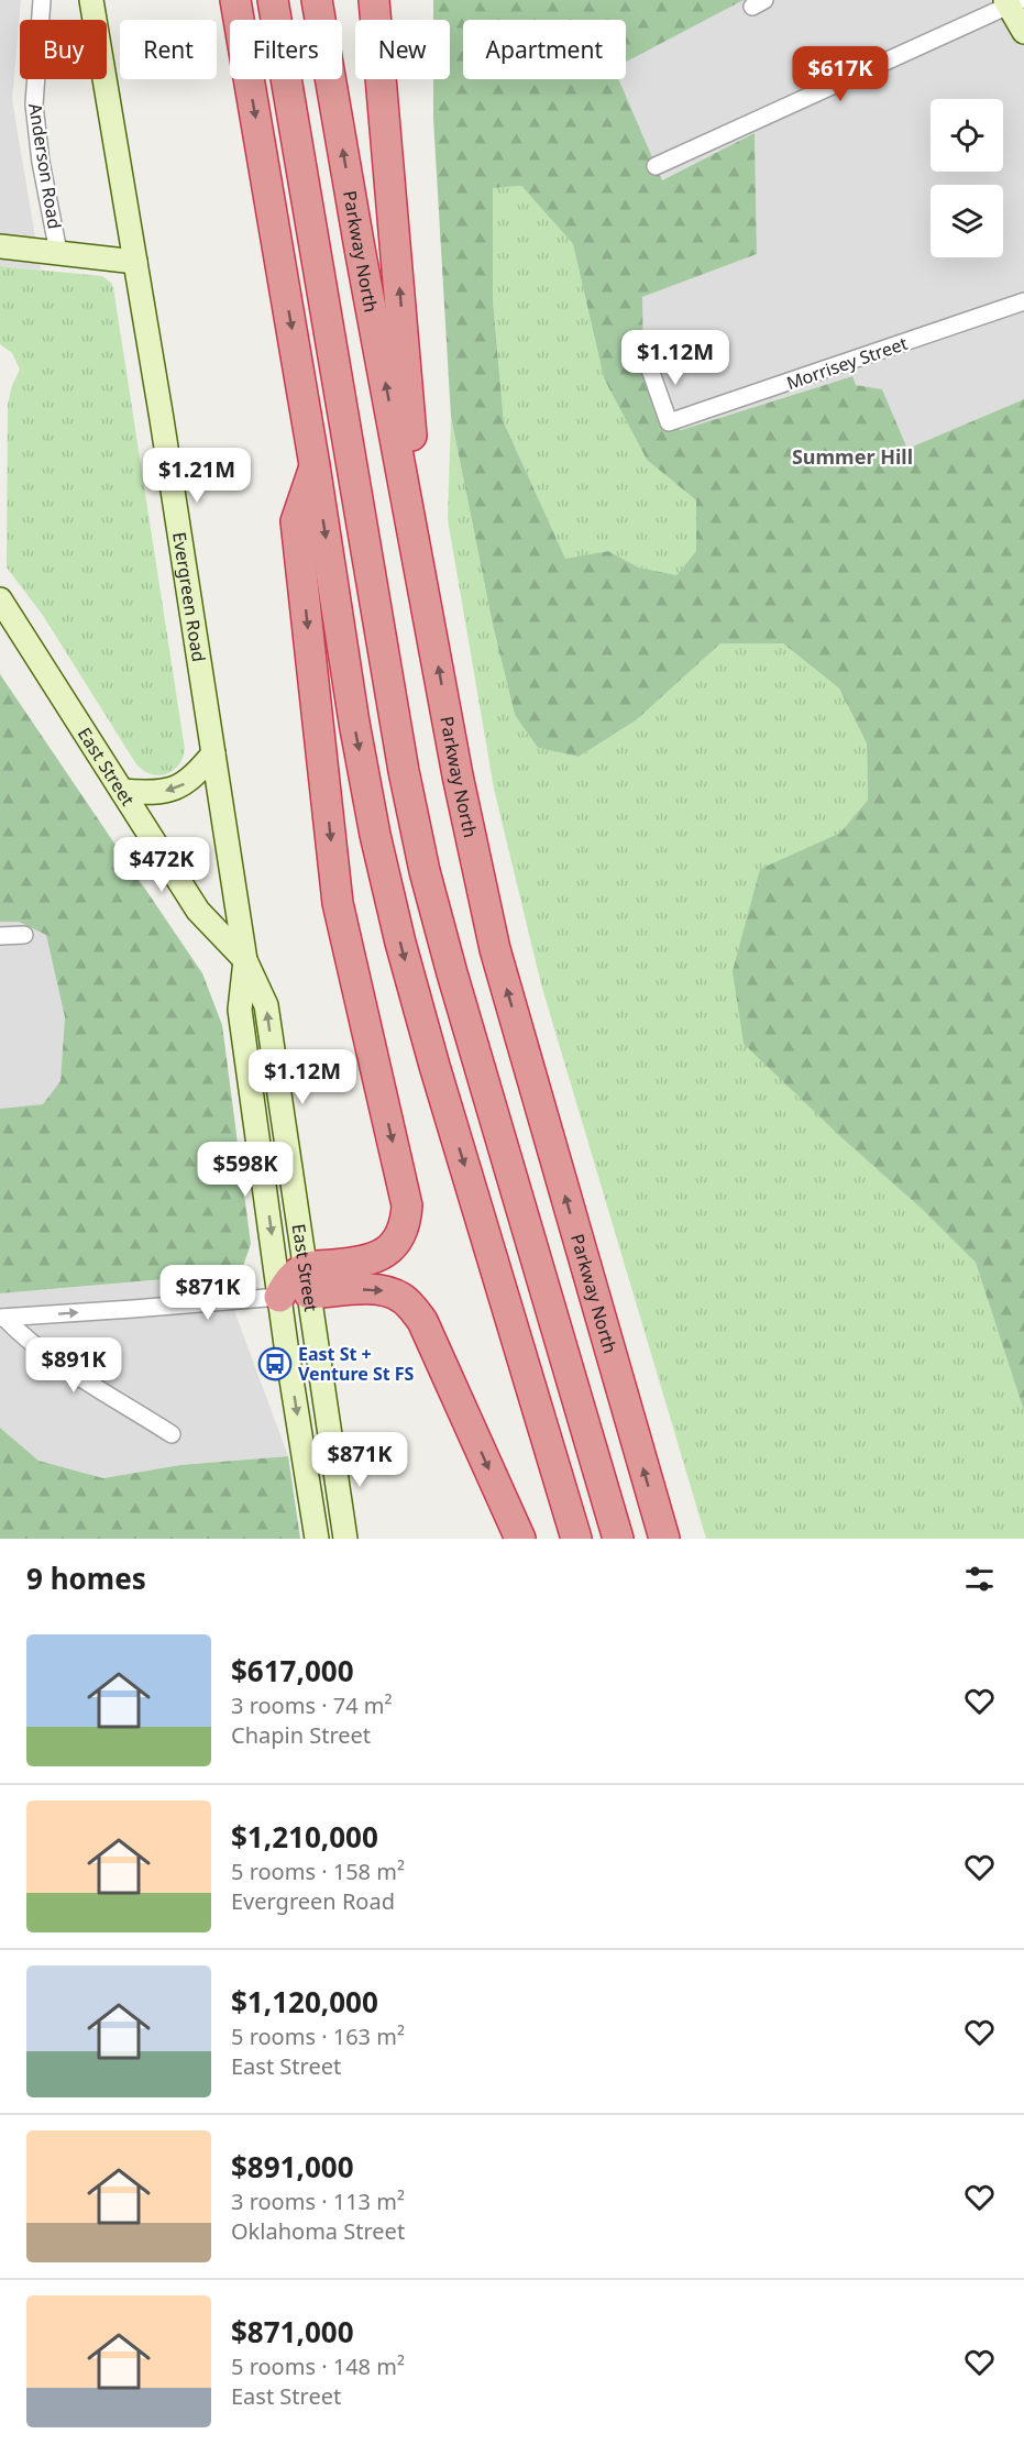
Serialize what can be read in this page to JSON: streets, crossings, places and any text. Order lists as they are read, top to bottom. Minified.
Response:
{"streets":{"highway":["Parkway North"],"main road":["Evergreen Road","East Street"],"street":["Anderson Road","Morrisey Street"]},"crossings":[["Evergreen Road","East Street"]],"districts":["Summer Hill"],"places":{"bus stop":["East St + Venture St FS"]},"page":{"chip":["Buy","Rent","Filters","New","Apartment"],"price":["$617K","$1.12M","$1.21M","$472K","$1.12M","$598K","$871K","$891K","$871K"],"heading":"9 homes","list":[{"name":"$617,000","note":"3 rooms · 74 m² · Chapin Street"},{"name":"$1,210,000","note":"5 rooms · 158 m² · Evergreen Road"},{"name":"$1,120,000","note":"5 rooms · 163 m² · East Street"},{"name":"$891,000","note":"3 rooms · 113 m² · Oklahoma Street"},{"name":"$871,000","note":"5 rooms · 148 m² · East Street"}]}}
